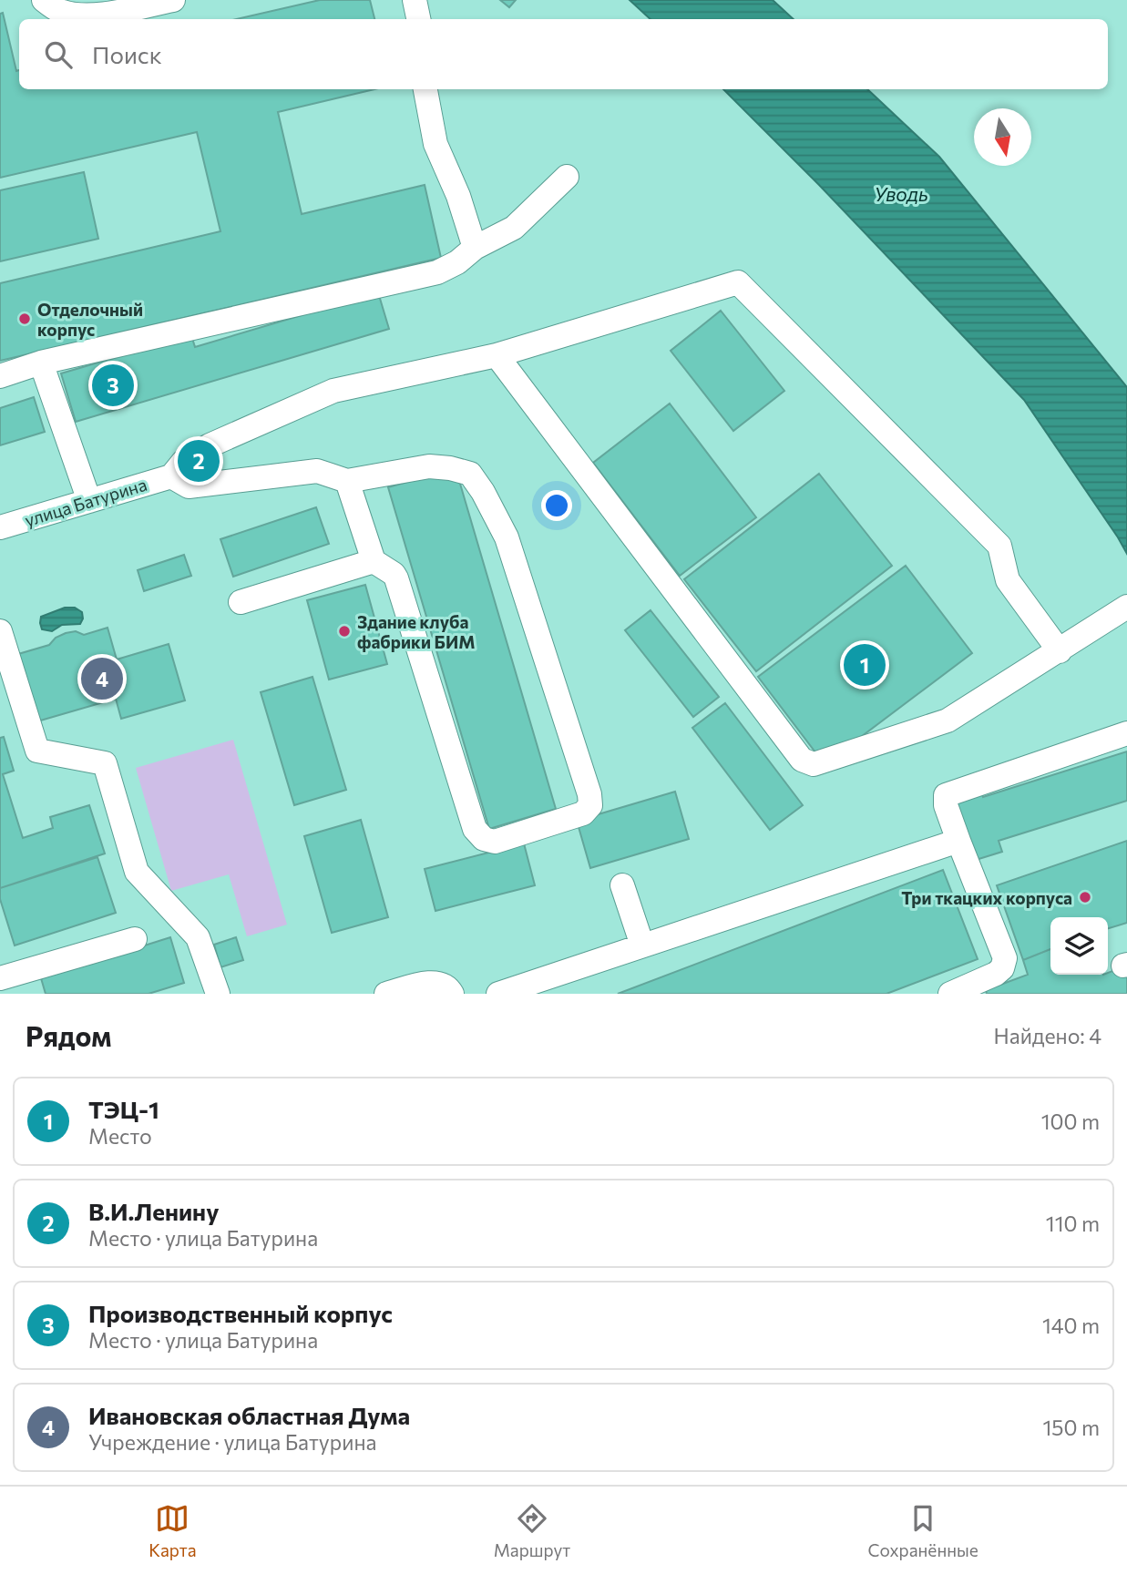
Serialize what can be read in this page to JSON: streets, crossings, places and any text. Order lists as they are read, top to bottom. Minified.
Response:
{"streets":{"street":["улица Батурина"]},"water":["Уводь"],"places":["Отделочный корпус","Здание клуба фабрики БИМ","Три ткацких корпуса"],"north":"bottom","page":{"search":"Поиск","pins":["3","2","1","4"],"heading":["Рядом","Найдено: 4"],"list":[{"mark":"1","name":"ТЭЦ-1","note":"Место","value":"100 m"},{"mark":"2","name":"В.И.Ленину","note":"Место · улица Батурина","value":"110 m"},{"mark":"3","name":"Производственный корпус","note":"Место · улица Батурина","value":"140 m"},{"mark":"4","name":"Ивановская областная Дума","note":"Учреждение · улица Батурина","value":"150 m"}],"nav":["Карта","Маршрут","Сохранённые"]}}
